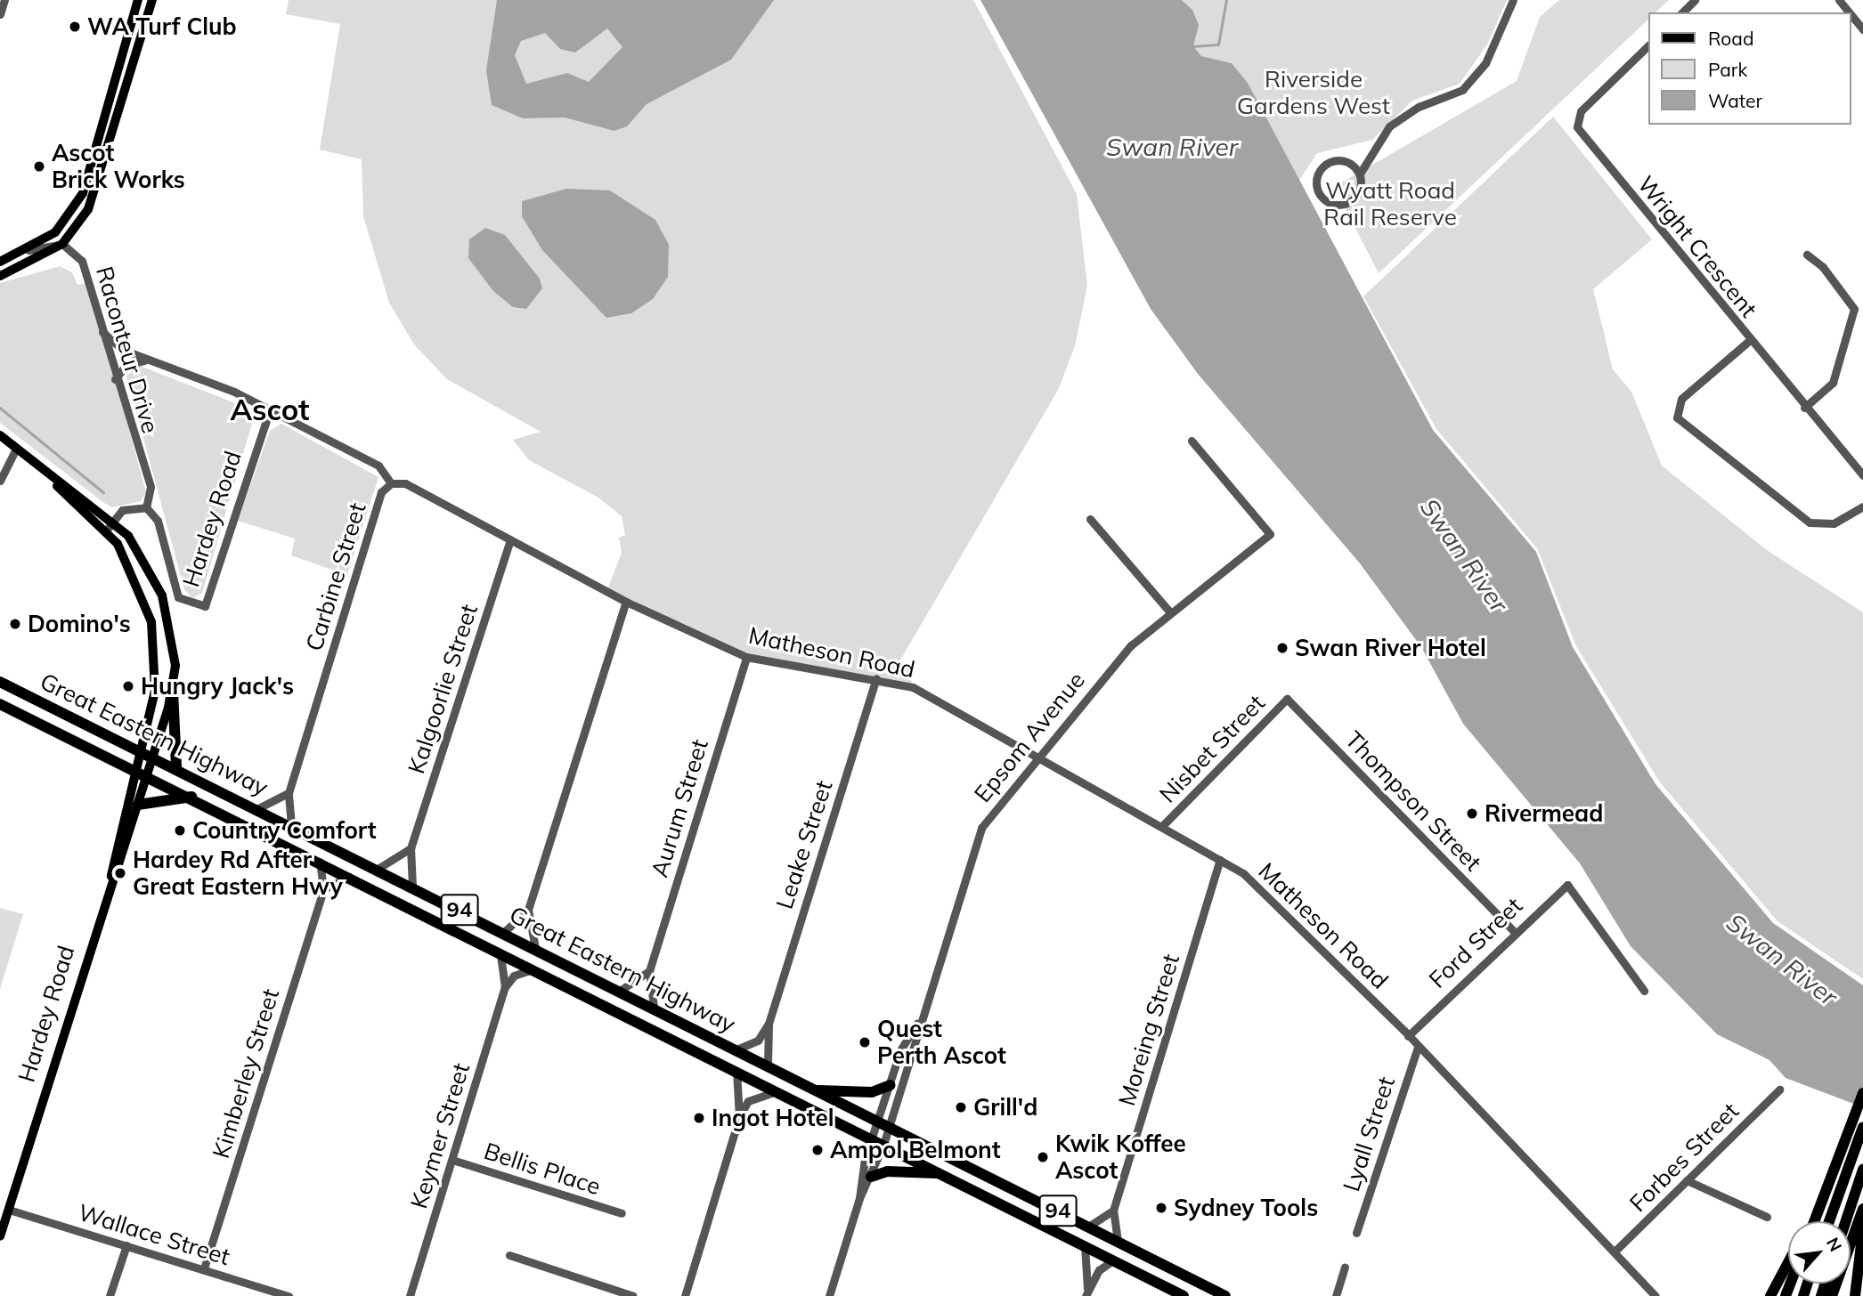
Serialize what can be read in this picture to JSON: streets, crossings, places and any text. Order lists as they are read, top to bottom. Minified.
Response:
{"streets":{"highway":["Great Eastern Highway","94"],"main road":["Hardey Road"],"street":["Wright Crescent","Raconteur Drive","Carbine Street","Matheson Road","Kalgoorlie Street","Epsom Avenue","Nisbet Street","Thompson Street","Aurum Street","Leake Street","Ford Street","Moreing Street","Kimberley Street","Lyall Street","Keymer Street","Forbes Street","Bellis Place","Wallace Street"]},"crossings":[["Raconteur Drive","Hardey Road"],["Hardey Road","Great Eastern Highway"],["Hardey Road","Wallace Street"],["Carbine Street","Matheson Road"],["Carbine Street","Great Eastern Highway"],["Matheson Road","Kalgoorlie Street"],["Matheson Road","Epsom Avenue"],["Matheson Road","Nisbet Street"],["Matheson Road","Aurum Street"],["Matheson Road","Leake Street"],["Matheson Road","Ford Street"],["Matheson Road","Moreing Street"],["Matheson Road","Lyall Street"],["Matheson Road","Forbes Street"],["Kalgoorlie Street","Great Eastern Highway"],["Great Eastern Highway","Epsom Avenue"],["Great Eastern Highway","Aurum Street"],["Great Eastern Highway","Leake Street"],["Great Eastern Highway","Moreing Street"],["Great Eastern Highway","Kimberley Street"],["Great Eastern Highway","Keymer Street"],["Nisbet Street","Thompson Street"],["Thompson Street","Ford Street"],["Kimberley Street","Wallace Street"],["Keymer Street","Bellis Place"]],"districts":["Ascot"],"water":["Swan River"],"parks":["Riverside Gardens West","Wyatt Road Rail Reserve"],"places":["WA Turf Club","Ascot Brick Works","Domino's","Swan River Hotel","Hungry Jack's","Rivermead","Country Comfort","Hardey Rd After Great Eastern Hwy","Quest Perth Ascot","Grill'd","Ingot Hotel","Ampol Belmont","Kwik Koffee Ascot","Sydney Tools"],"legend":["Road","Park","Water"],"north":"top right"}
